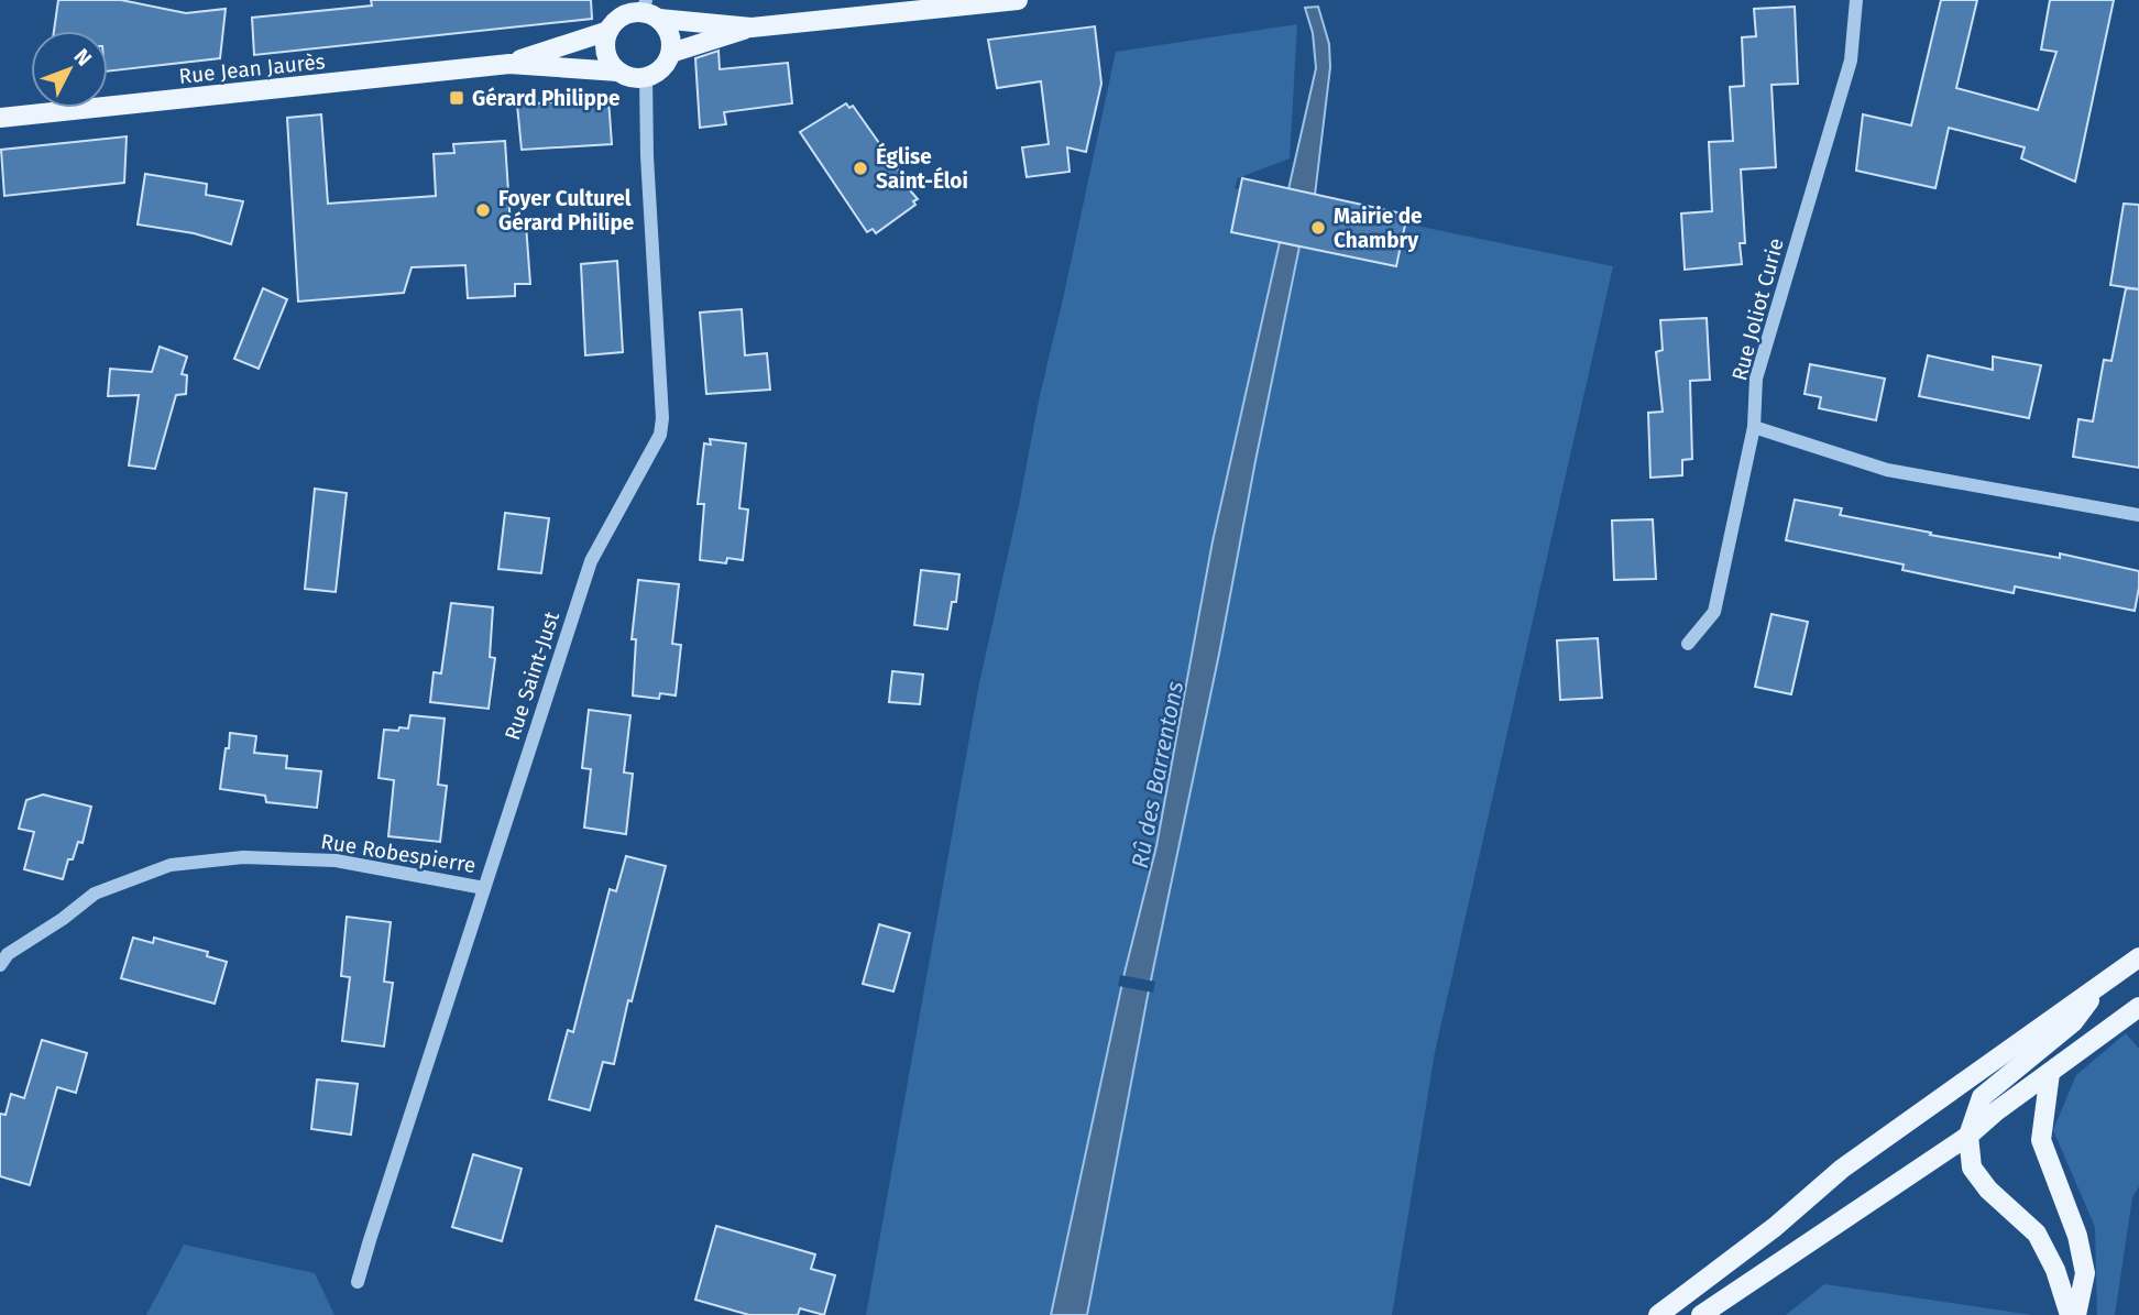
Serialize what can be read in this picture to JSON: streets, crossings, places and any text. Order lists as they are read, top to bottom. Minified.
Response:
{"streets":{"main road":["Rue Jean Jaurès"],"street":["Rue Joliot Curie","Rue Saint-Just","Rue Robespierre"]},"crossings":[["Rue Saint-Just","Rue Robespierre"]],"water":["Rû des Barrentons"],"places":{"transit":["Gérard Philippe"],"other":["Église Saint-Éloi","Foyer Culturel Gérard Philipe","Mairie de Chambry"]},"north":"top right"}
